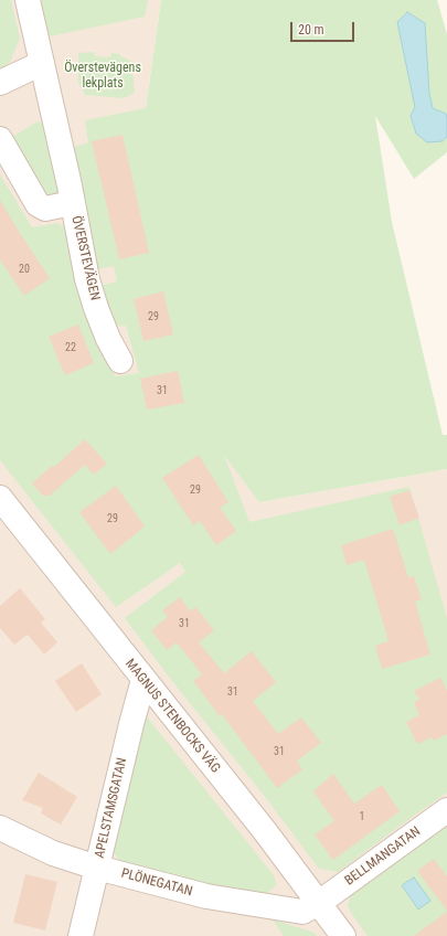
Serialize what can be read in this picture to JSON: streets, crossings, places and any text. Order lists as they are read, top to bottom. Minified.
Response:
{"streets":{"street":["ÖVERSTEVÄGEN","MAGNUS STENBOCKS VÄG","APELSTAMSGATAN","BELLMANGATAN","PLÖNEGATAN"]},"crossings":[["MAGNUS STENBOCKS VÄG","APELSTAMSGATAN"],["MAGNUS STENBOCKS VÄG","BELLMANGATAN"],["MAGNUS STENBOCKS VÄG","PLÖNEGATAN"],["APELSTAMSGATAN","PLÖNEGATAN"],["BELLMANGATAN","PLÖNEGATAN"]],"parks":["Överstevägens lekplats"],"house_numbers":["20","29","22","31","29","29","31","31","31","1"],"scale_bar":"20 m"}
